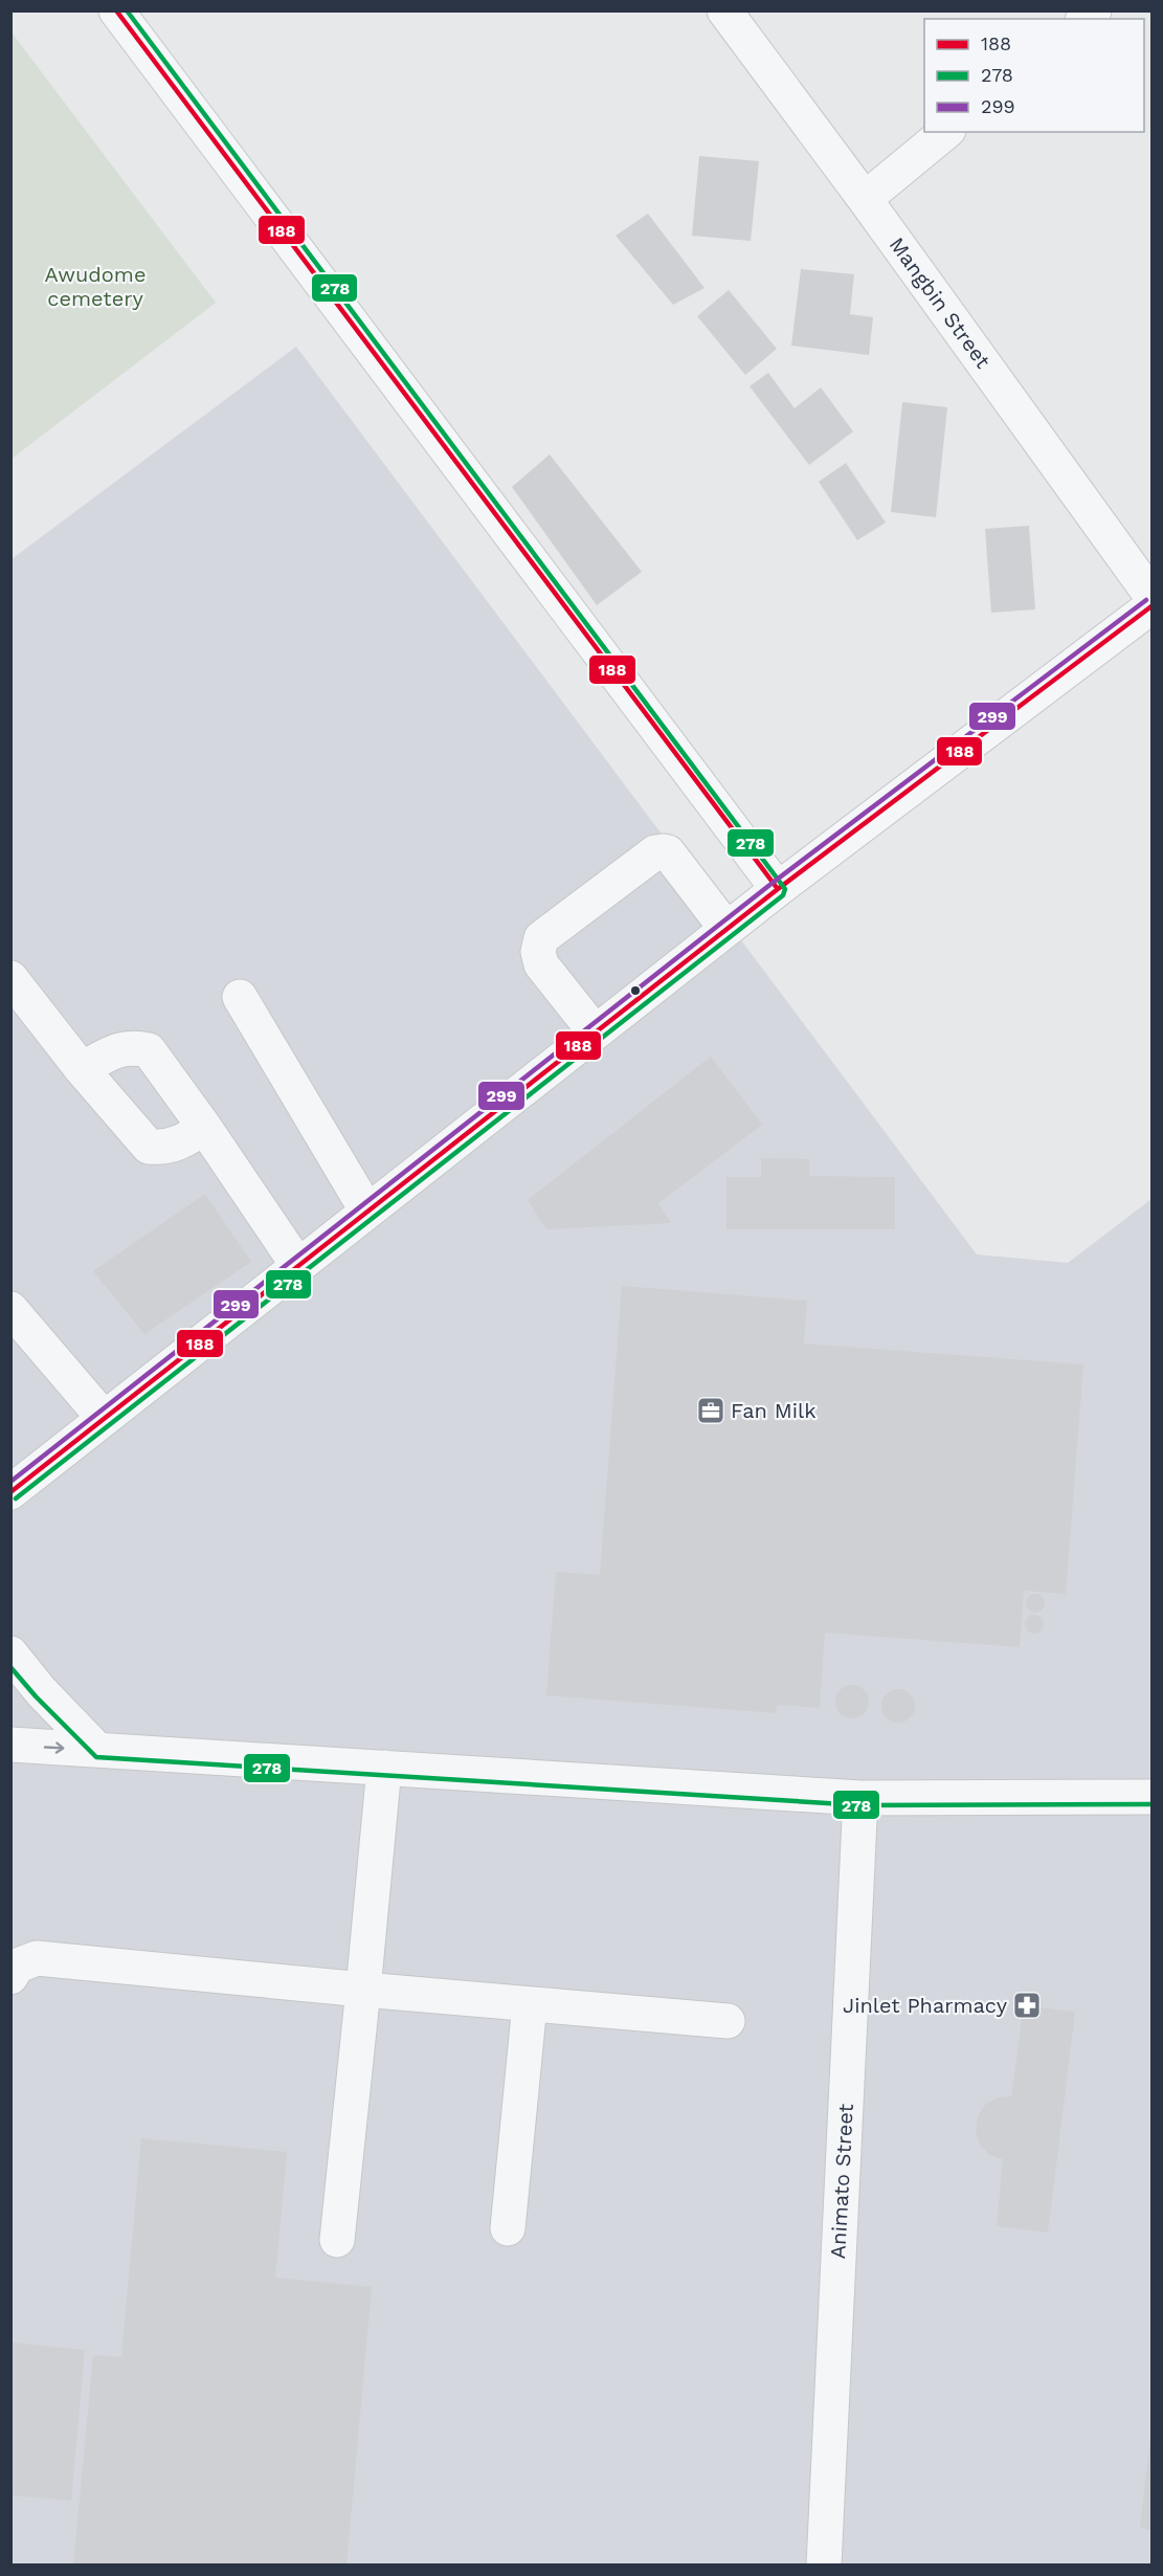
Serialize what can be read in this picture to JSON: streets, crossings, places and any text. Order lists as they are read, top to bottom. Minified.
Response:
{"streets":{"street":["Mangbin Street","Animato Street"]},"parks":["Awudome cemetery"],"places":{"office":["Fan Milk"],"pharmacy":["Jinlet Pharmacy"]},"lines":["transit line 188","transit line 278","transit line 299"],"legend":["188","278","299"]}
